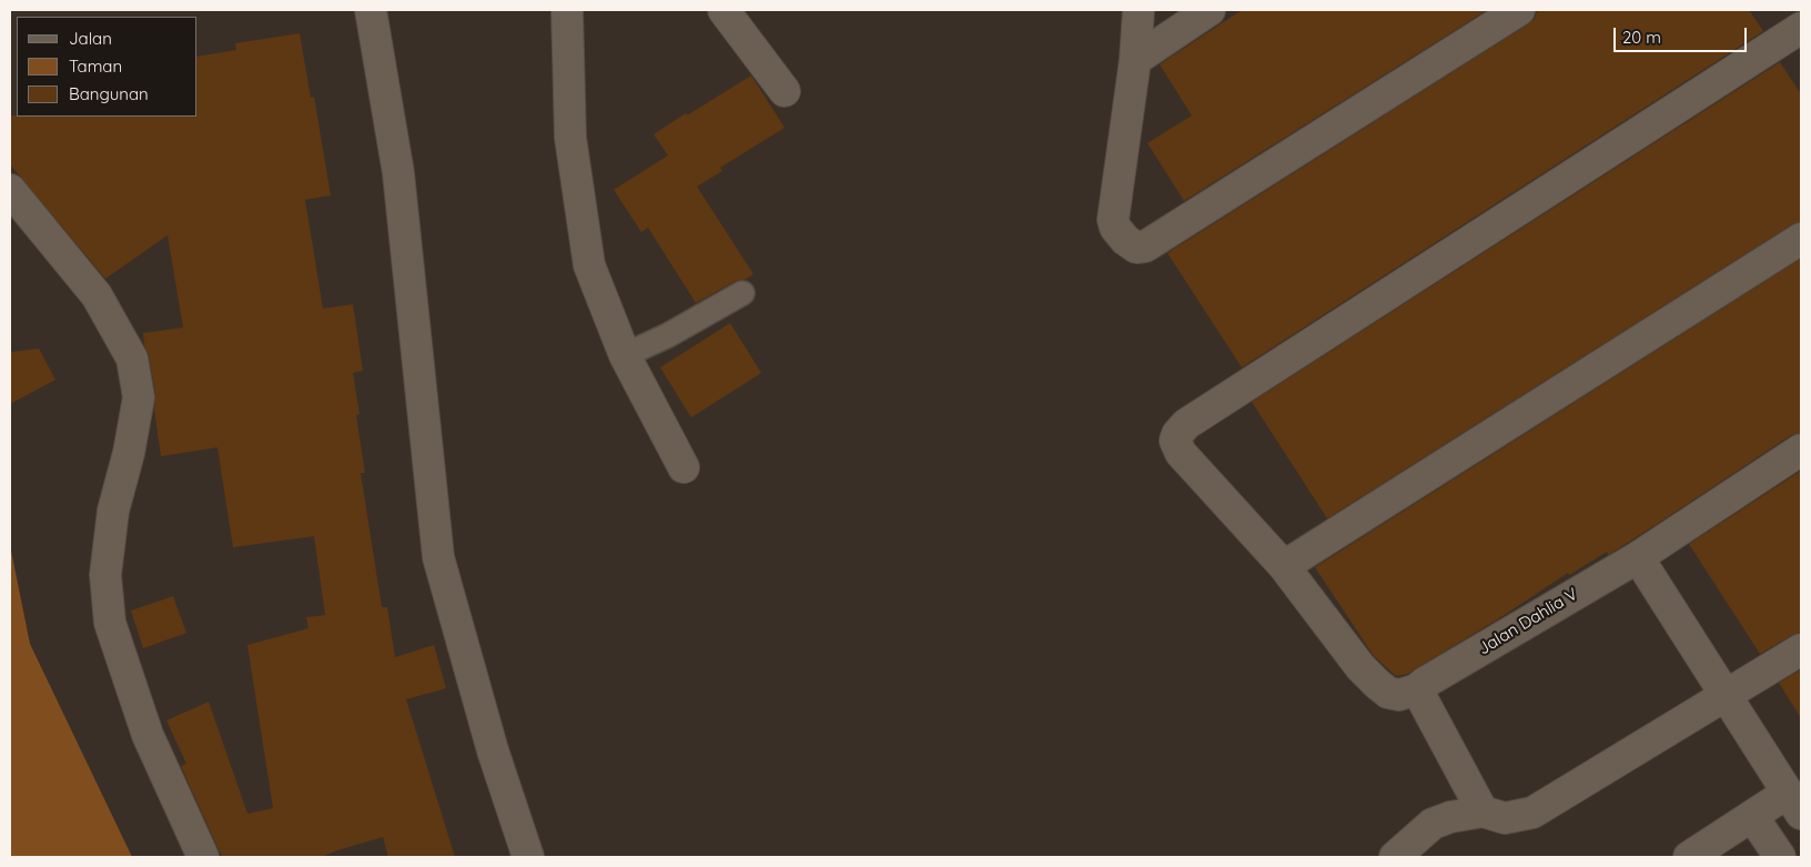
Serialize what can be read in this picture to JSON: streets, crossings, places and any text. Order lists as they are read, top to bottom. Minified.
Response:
{"streets":{"street":["Jalan Dahlia V"]},"legend":["Jalan","Taman","Bangunan"],"scale_bar":"20 m"}
